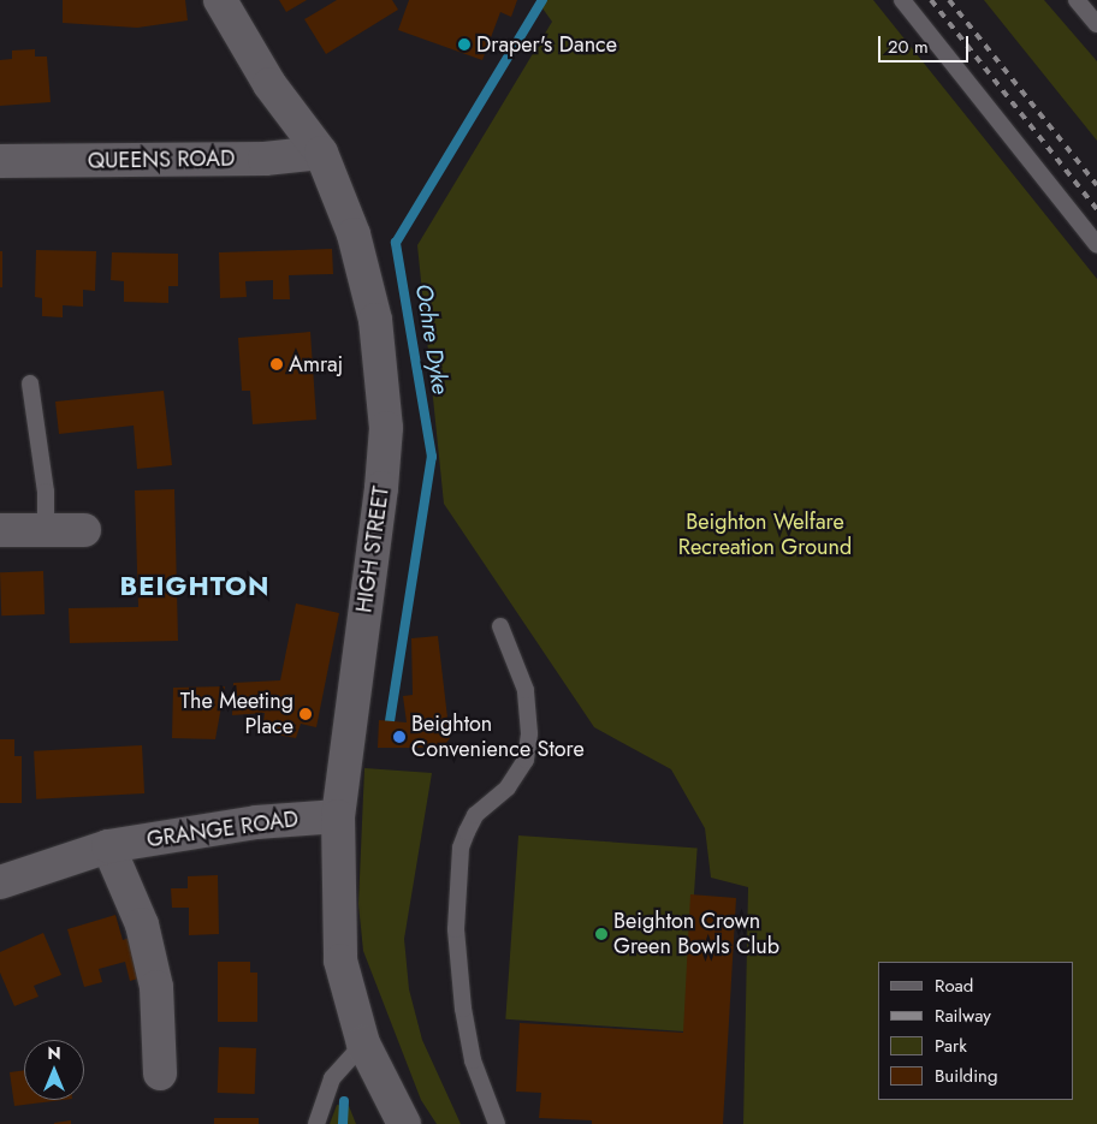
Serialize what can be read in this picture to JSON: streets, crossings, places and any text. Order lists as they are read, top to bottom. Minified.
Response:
{"streets":{"street":["QUEENS ROAD","HIGH STREET","GRANGE ROAD"]},"crossings":[["QUEENS ROAD","HIGH STREET"],["HIGH STREET","GRANGE ROAD"]],"districts":["BEIGHTON"],"water":["Ochre Dyke"],"parks":["Beighton Welfare Recreation Ground"],"places":["Draper's Dance","Amraj","The Meeting Place","Beighton Convenience Store","Beighton Crown Green Bowls Club"],"legend":["Road","Railway","Park","Building"],"scale_bar":"20 m","north":"top"}
